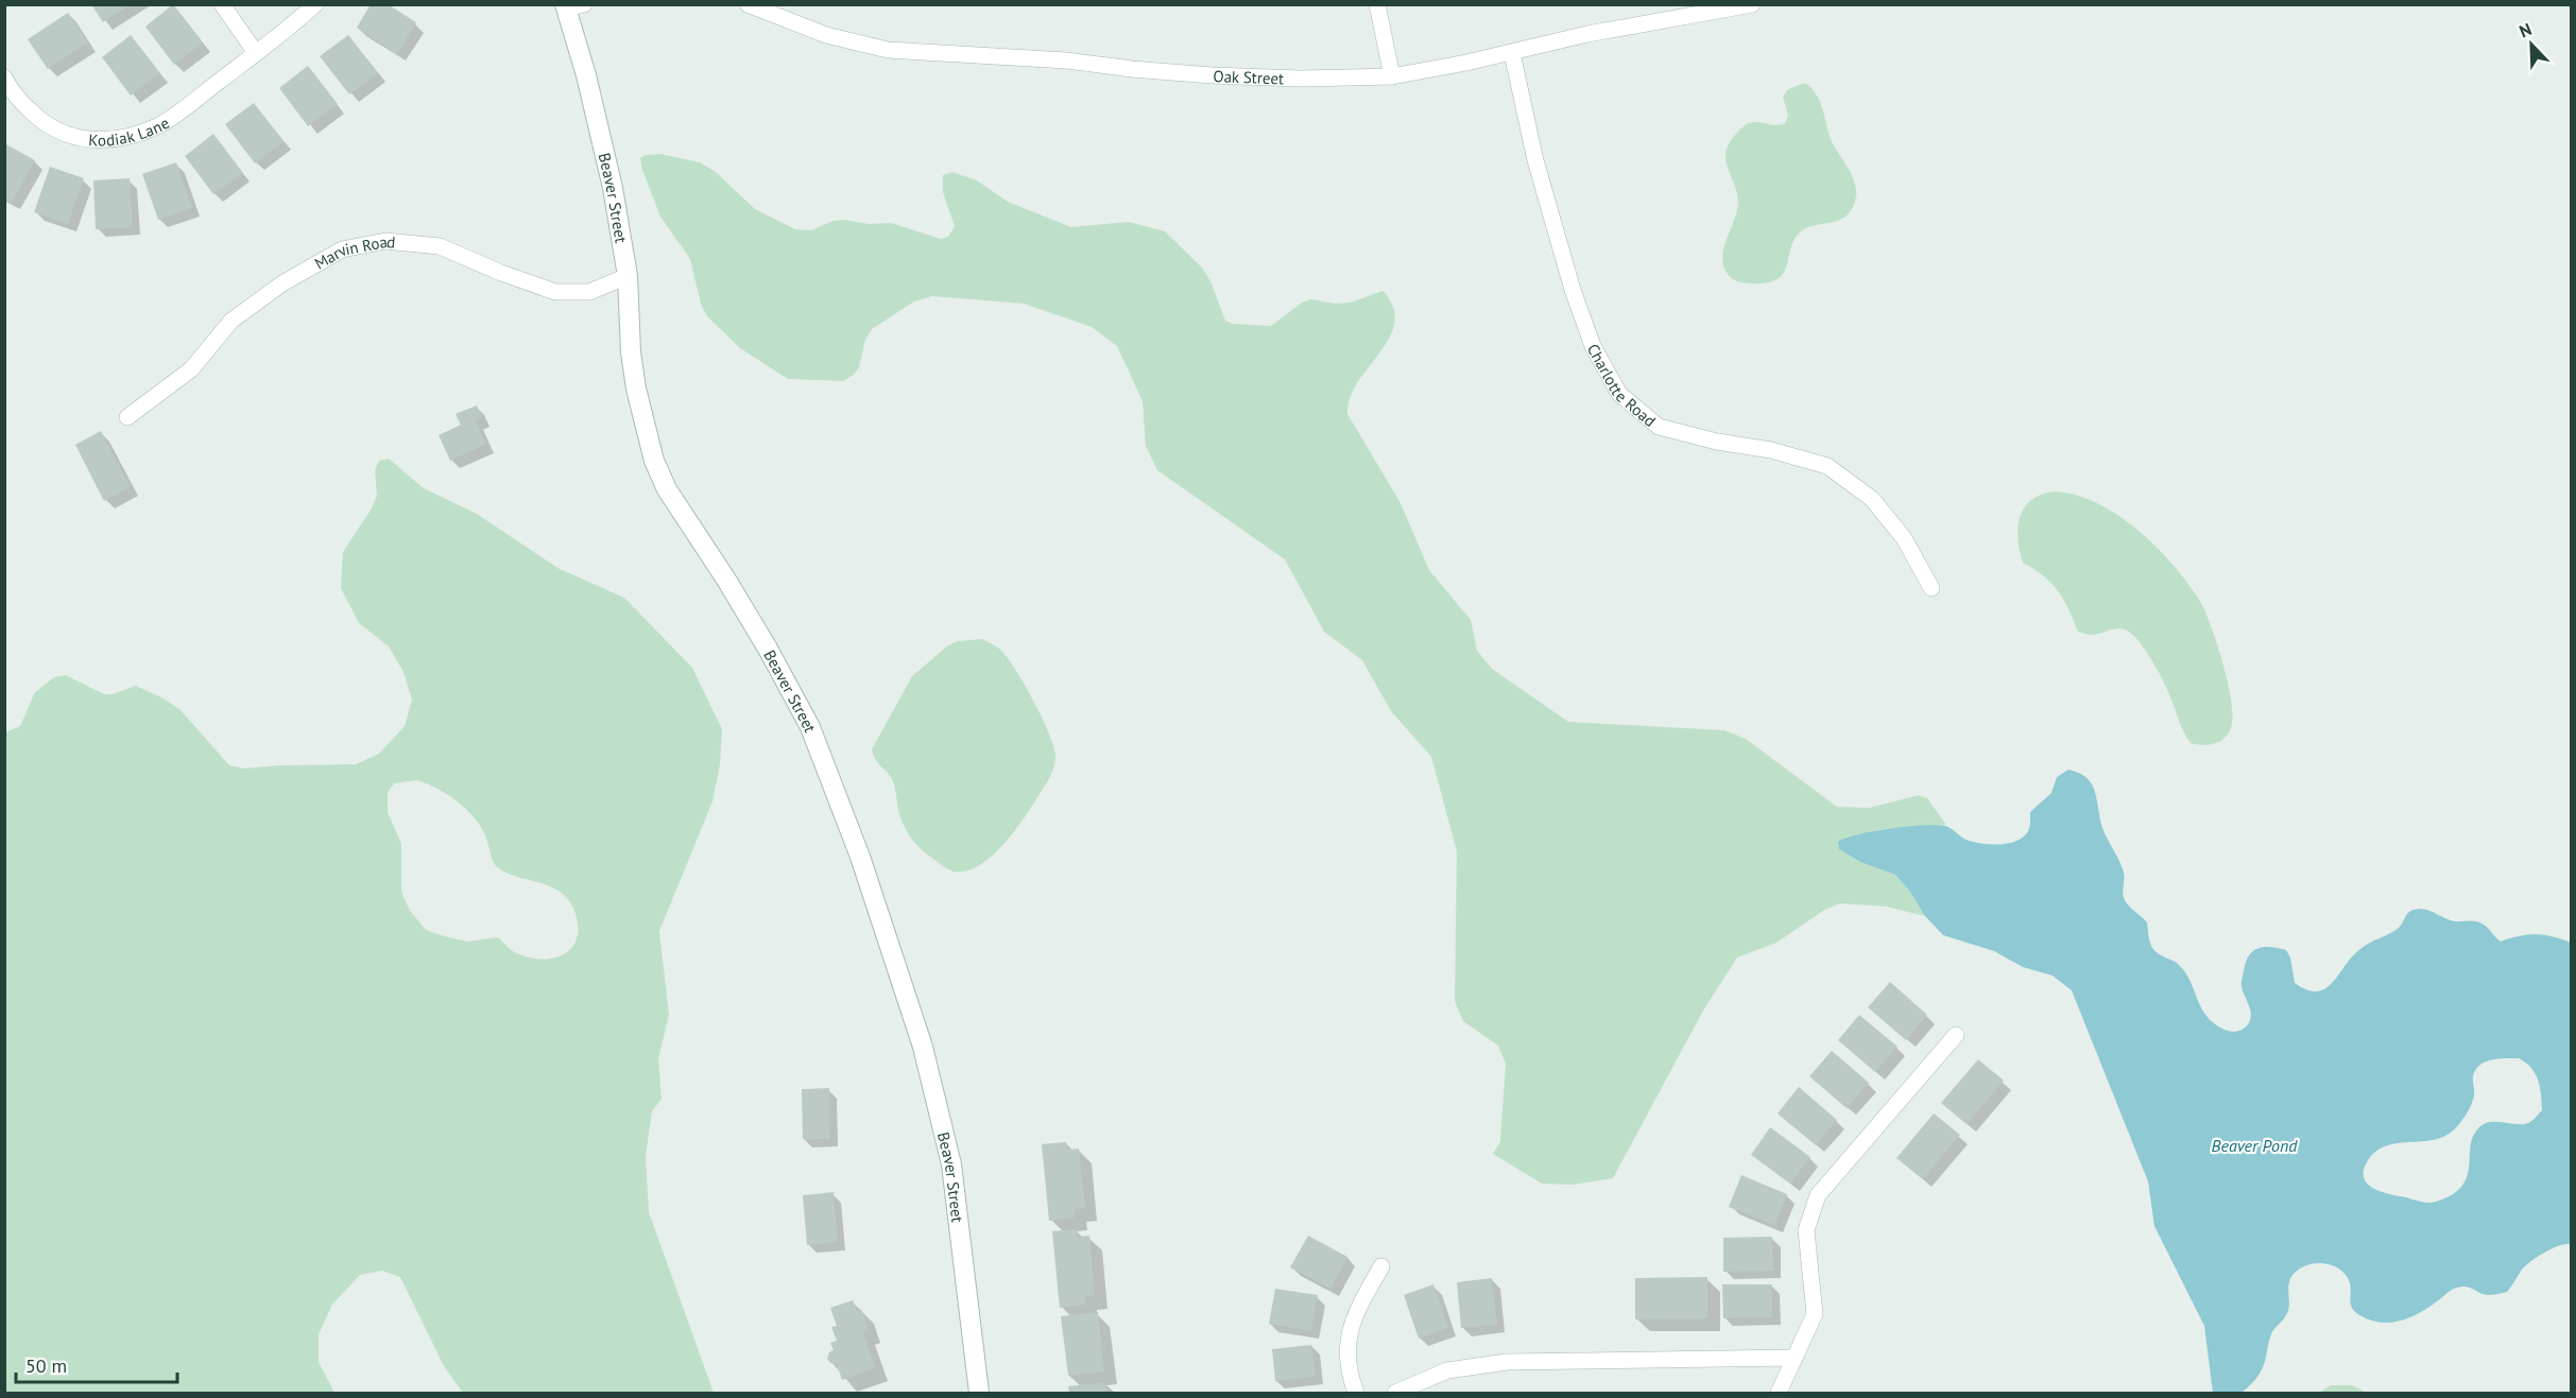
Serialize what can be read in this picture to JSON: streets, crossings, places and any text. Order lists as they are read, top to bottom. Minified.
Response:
{"streets":{"street":["Oak Street","Kodiak Lane","Beaver Street","Marvin Road","Charlotte Road"]},"crossings":[["Oak Street","Charlotte Road"],["Beaver Street","Marvin Road"]],"water":["Beaver Pond"],"scale_bar":"50 m","north":"top left"}
